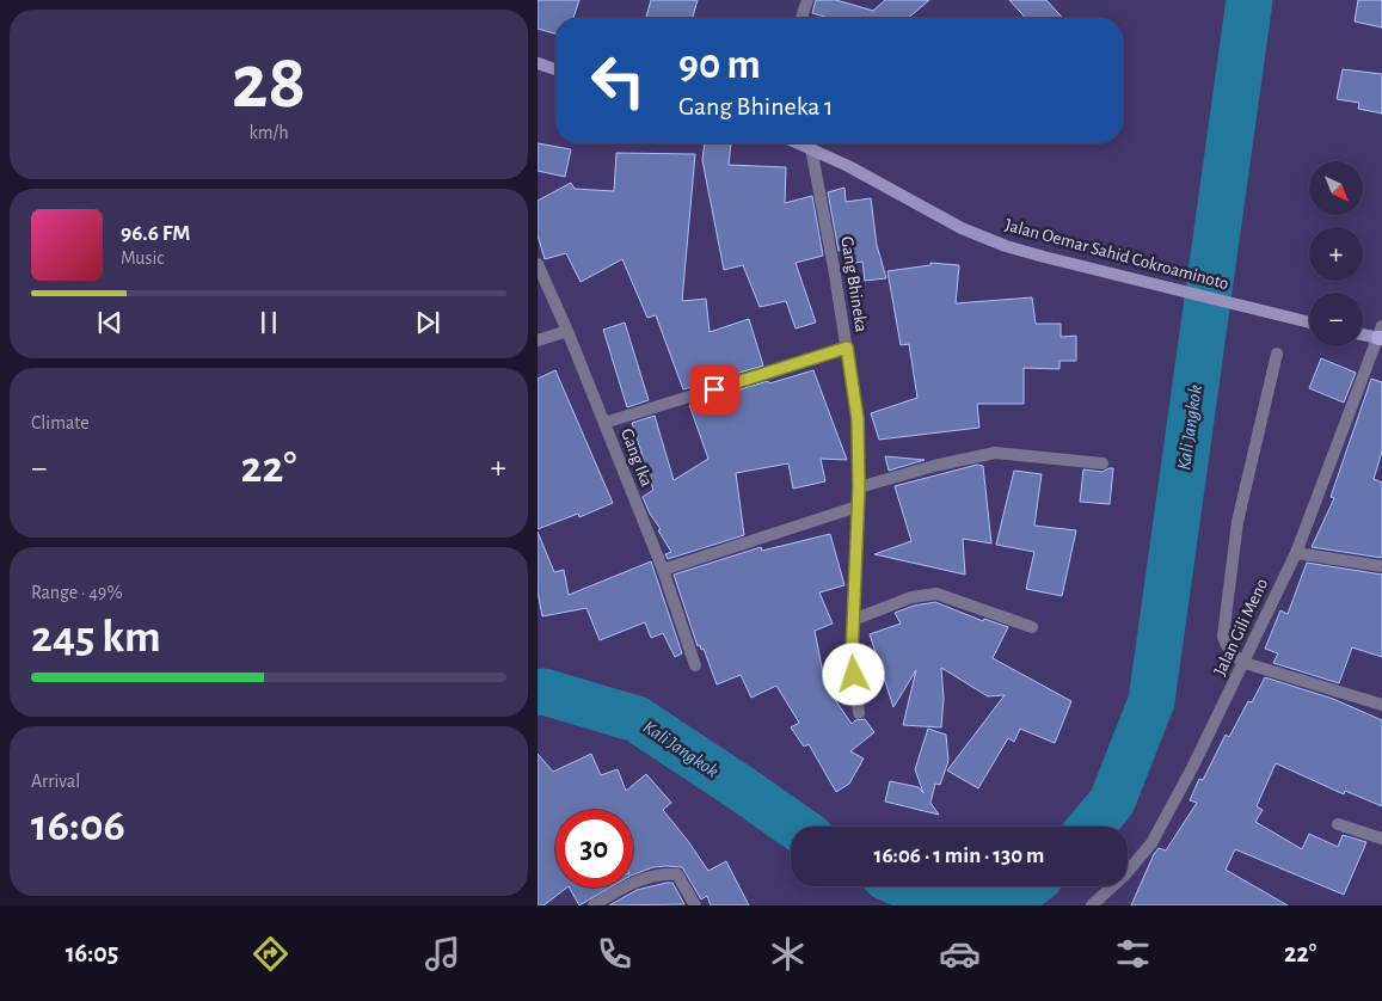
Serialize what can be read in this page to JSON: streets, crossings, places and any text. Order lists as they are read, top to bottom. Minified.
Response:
{"streets":{"street":["Jalan Oemar Sahid Cokroaminoto","Gang Bhineka","Gang Ika","Jalan Gili Meno"]},"crossings":[["Jalan Oemar Sahid Cokroaminoto","Gang Bhineka"]],"water":["Kali Jangkok"],"north":"bottom right","page":{"tile":[["28","km/h"],"Climate",["Range · 49%","245 km"],["Arrival","16:06"]],"turn":["90 m","Gang Bhineka 1"],"map_buttons":["+","−"],"song":["96.6 FM","Music"],"heat":["−","22°","+"],"limit":"30","trip":"16:06 · 1 min · 130 m","tabs":["16:05","22°"]}}
